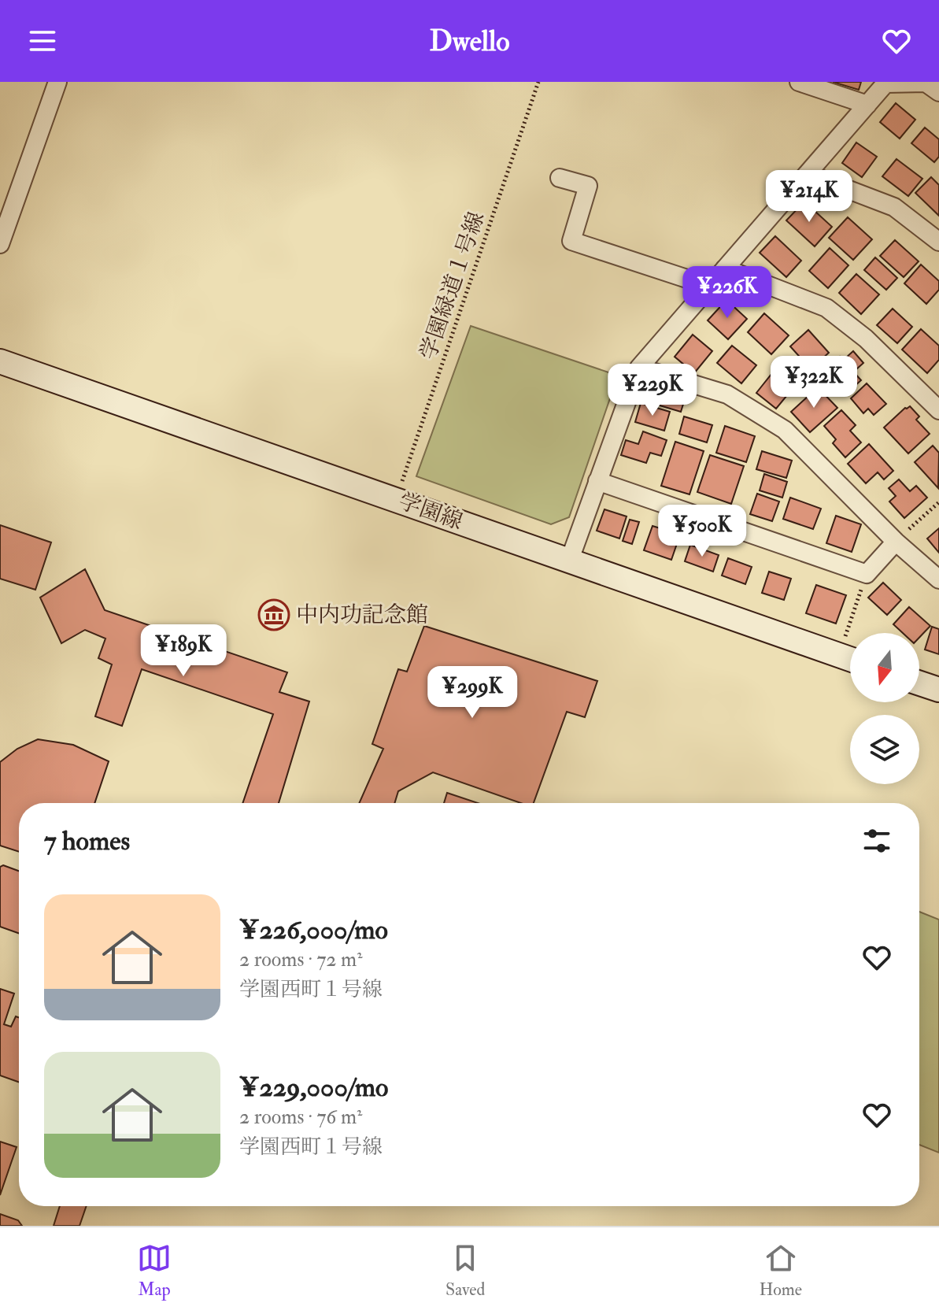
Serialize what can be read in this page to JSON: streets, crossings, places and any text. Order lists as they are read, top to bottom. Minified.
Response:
{"streets":{"street":["学園線"],"path":["学園緑道１号線"]},"crossings":[["学園緑道１号線","学園線"]],"places":{"museum":["中内功記念館"]},"north":"bottom","page":{"header":"Dwello","price":["¥214K","¥226K","¥322K","¥229K","¥500K","¥189K","¥299K"],"heading":"7 homes","list":[{"name":"¥226,000/mo","note":"2 rooms · 72 m² · 学園西町１号線"},{"name":"¥229,000/mo","note":"2 rooms · 76 m² · 学園西町１号線"}],"tabs":["Map","Saved","Home"]}}
